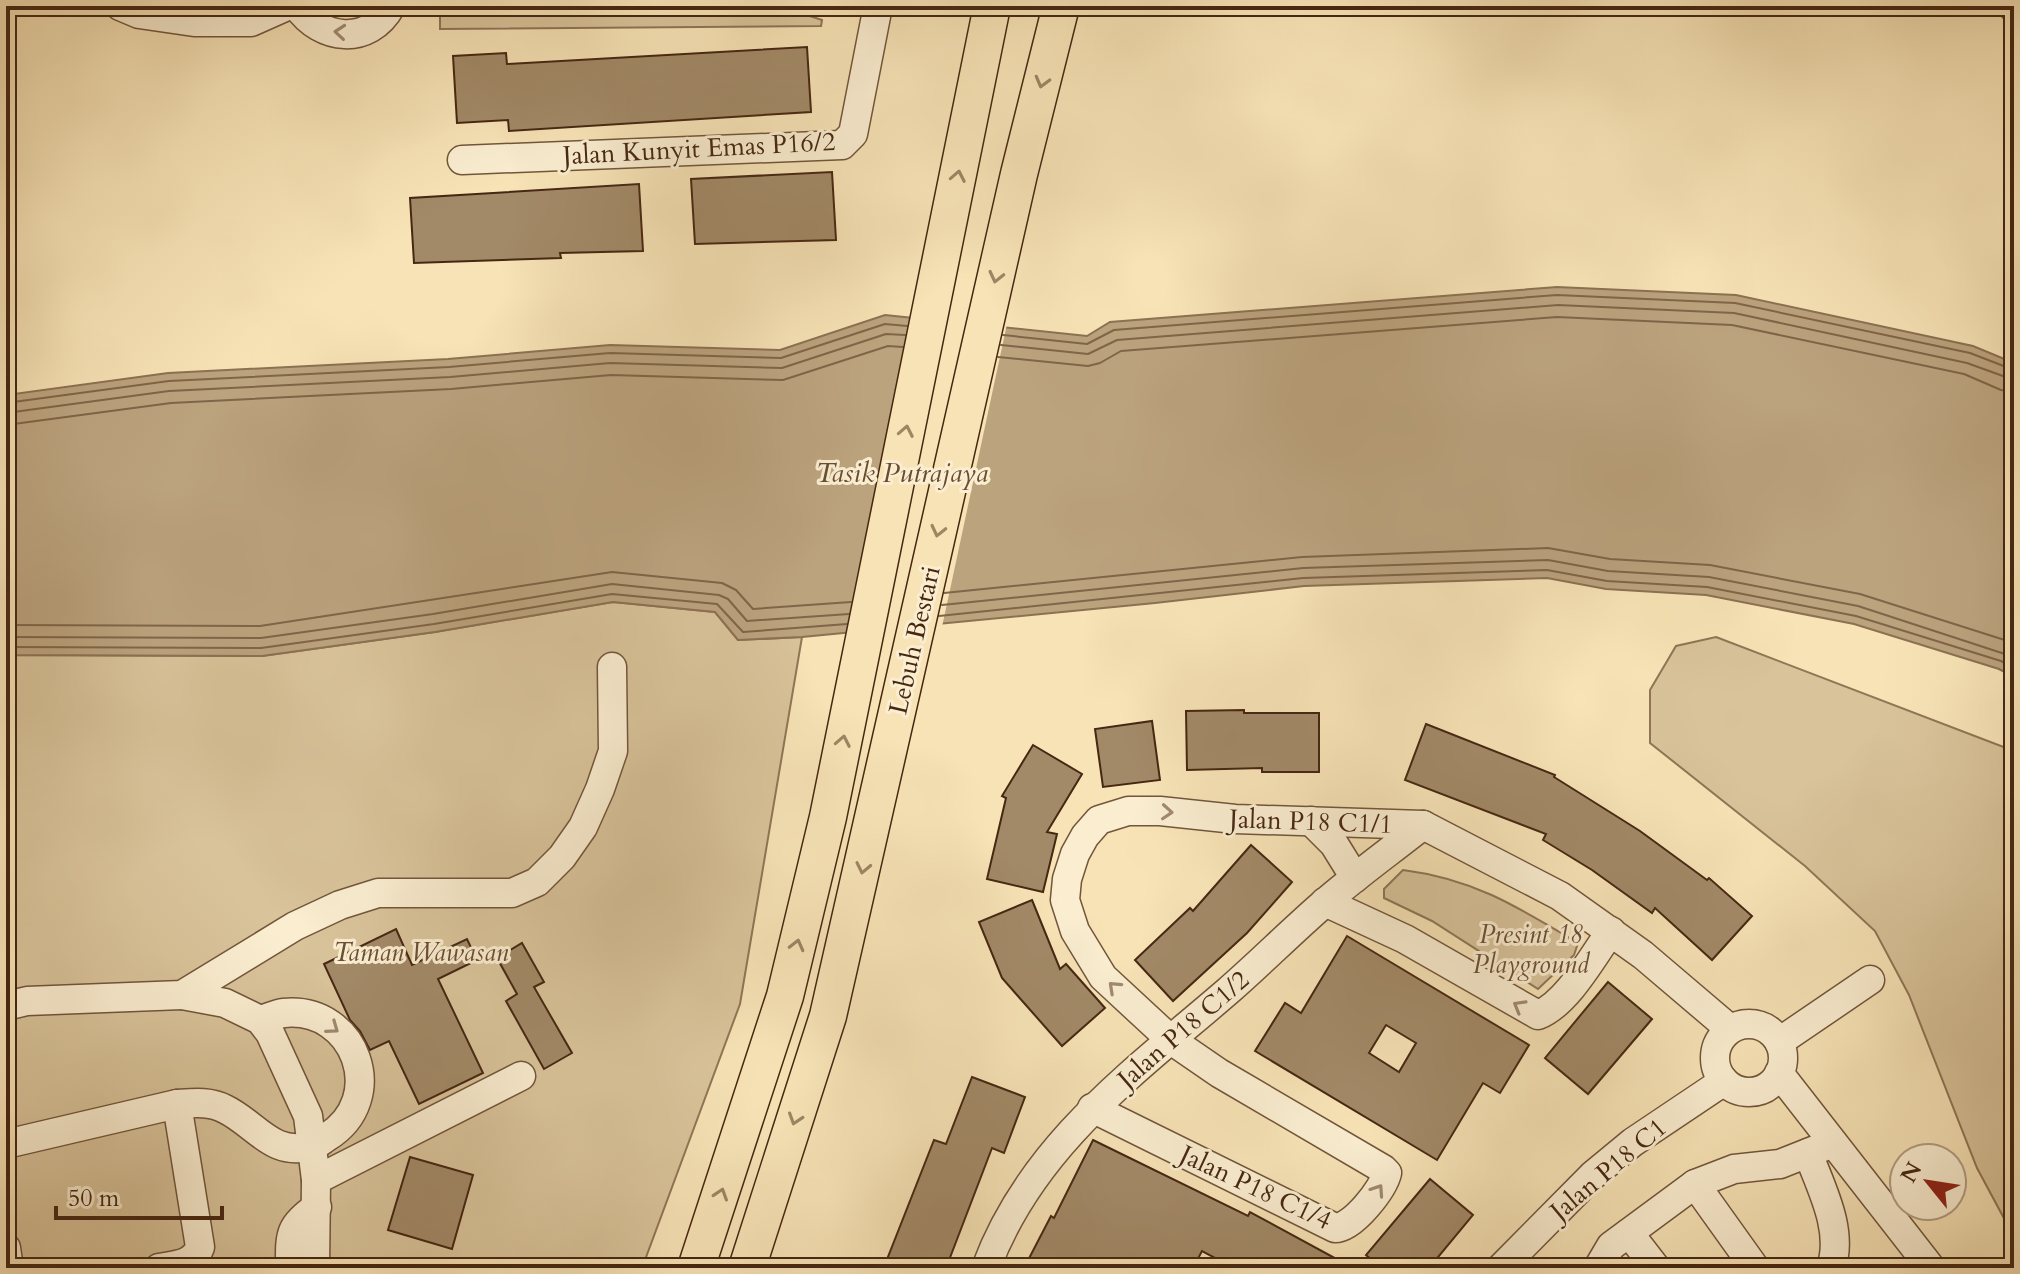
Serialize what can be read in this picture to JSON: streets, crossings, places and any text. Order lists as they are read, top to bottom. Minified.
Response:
{"streets":{"main road":["Lebuh Bestari"],"street":["Jalan Kunyit Emas P16/2","Jalan P18 C1/1","Jalan P18 C1/2","Jalan P18 C1","Jalan P18 C1/4"]},"crossings":[["Jalan P18 C1/1","Jalan P18 C1/2"],["Jalan P18 C1/1","Jalan P18 C1"],["Jalan P18 C1/1","Jalan P18 C1/4"],["Jalan P18 C1/2","Jalan P18 C1/4"]],"water":["Tasik Putrajaya"],"parks":["Presint 18 Playground","Taman Wawasan"],"scale_bar":"50 m","north":"top left"}
